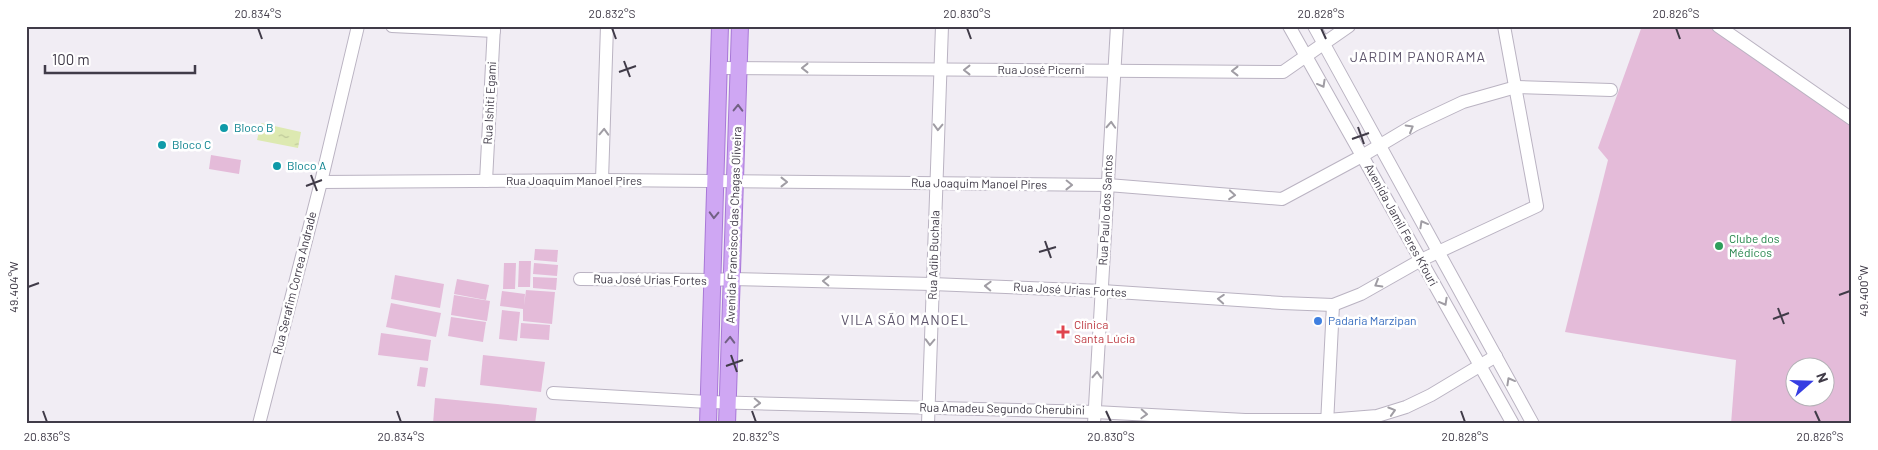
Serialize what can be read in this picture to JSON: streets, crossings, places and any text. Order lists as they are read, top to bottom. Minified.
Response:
{"streets":{"main road":["Avenida Francisco das Chagas Oliveira"],"street":["Rua José Picerni","Rua Ishiti Egami","Rua Joaquim Manoel Pires","Rua Paulo dos Santos","Avenida Jamil Feres Kfouri","Rua Adib Buchala","Rua José Urias Fortes","Rua Serafim Correa Andrade","Rua Amadeu Segundo Cherubini"]},"crossings":[["Rua José Picerni","Rua Paulo dos Santos"],["Rua José Picerni","Avenida Francisco das Chagas Oliveira"],["Rua José Picerni","Avenida Jamil Feres Kfouri"],["Rua José Picerni","Rua Adib Buchala"],["Rua Ishiti Egami","Rua Joaquim Manoel Pires"],["Rua Joaquim Manoel Pires","Rua Paulo dos Santos"],["Rua Joaquim Manoel Pires","Avenida Francisco das Chagas Oliveira"],["Rua Joaquim Manoel Pires","Avenida Jamil Feres Kfouri"],["Rua Joaquim Manoel Pires","Rua Adib Buchala"],["Rua Joaquim Manoel Pires","Rua José Urias Fortes"],["Rua Joaquim Manoel Pires","Rua Serafim Correa Andrade"],["Rua Paulo dos Santos","Rua José Urias Fortes"],["Rua Paulo dos Santos","Rua Amadeu Segundo Cherubini"],["Avenida Francisco das Chagas Oliveira","Rua José Urias Fortes"],["Avenida Francisco das Chagas Oliveira","Rua Amadeu Segundo Cherubini"],["Avenida Jamil Feres Kfouri","Rua José Urias Fortes"],["Avenida Jamil Feres Kfouri","Rua Amadeu Segundo Cherubini"],["Rua Adib Buchala","Rua José Urias Fortes"],["Rua Adib Buchala","Rua Amadeu Segundo Cherubini"]],"one_way":["Rua José Picerni","Rua Joaquim Manoel Pires","Rua Paulo dos Santos","Rua Adib Buchala","Rua José Urias Fortes","Rua Amadeu Segundo Cherubini"],"districts":["JARDIM PANORAMA","VILA SÃO MANOEL"],"places":{"other":["Bloco B","Bloco C","Bloco A","Clube dos Médicos","Padaria Marzipan"],"health":["Clínica Santa Lúcia"]},"scale_bar":"100 m","north":"right","coordinates":["20.834°S","20.832°S","20.830°S","20.828°S","20.826°S","49.404°W","49.400°W","20.836°S"]}
